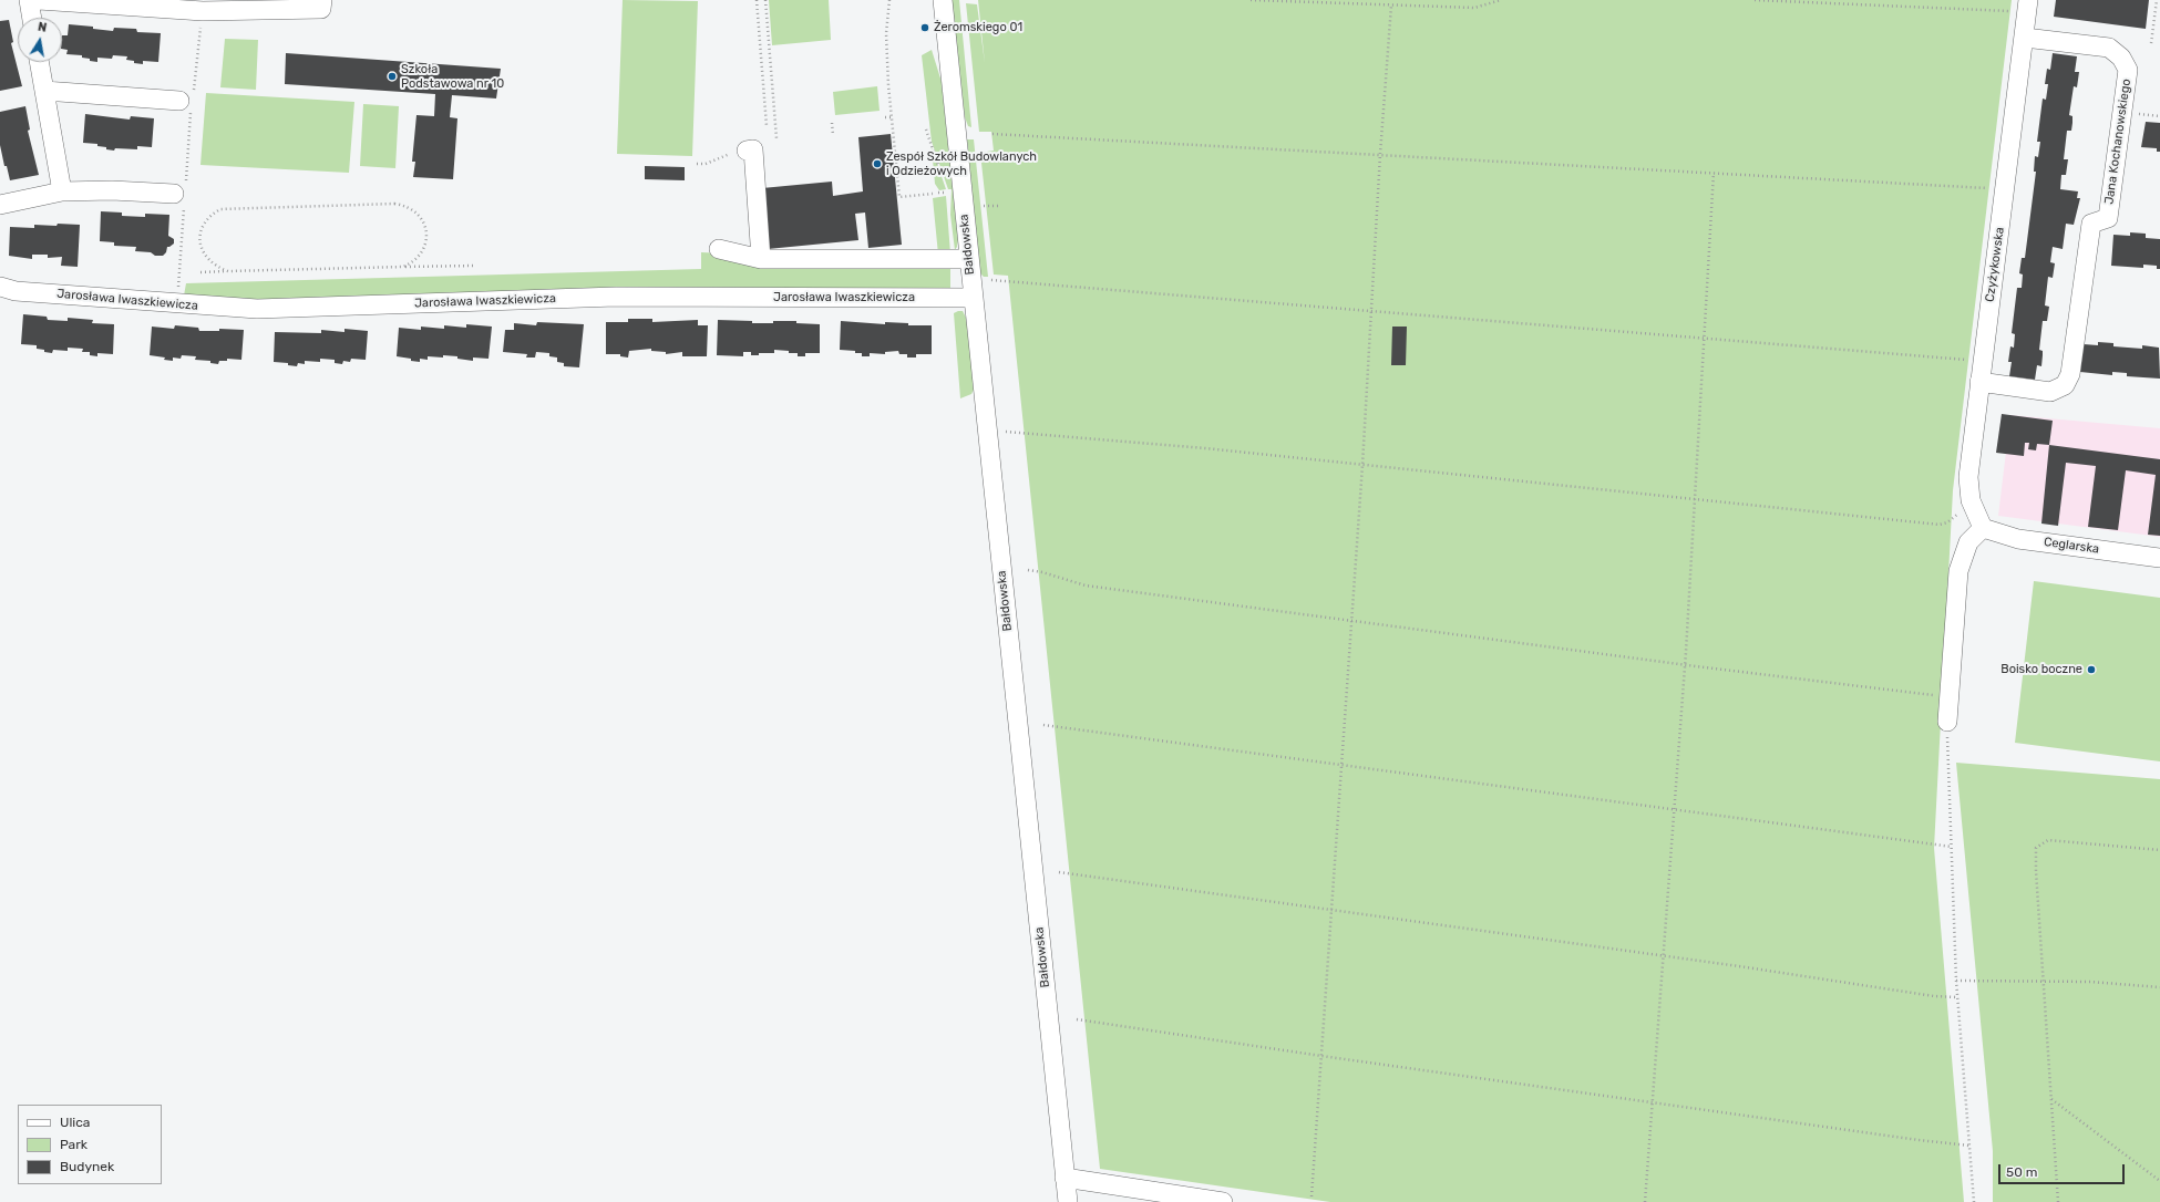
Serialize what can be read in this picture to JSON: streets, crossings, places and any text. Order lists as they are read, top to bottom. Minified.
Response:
{"streets":{"street":["Jana Kochanowskiego","Bałdowska","Czyżykowska","Jarosława Iwaszkiewicza","Ceglarska"]},"crossings":[["Jana Kochanowskiego","Czyżykowska"],["Bałdowska","Jarosława Iwaszkiewicza"],["Czyżykowska","Ceglarska"]],"places":["Żeromskiego 01","Szkoła Podstawowa nr 10","Zespół Szkół Budowlanych i Odzieżowych","Boisko boczne"],"legend":["Ulica","Park","Budynek"],"scale_bar":"50 m","north":"top"}
